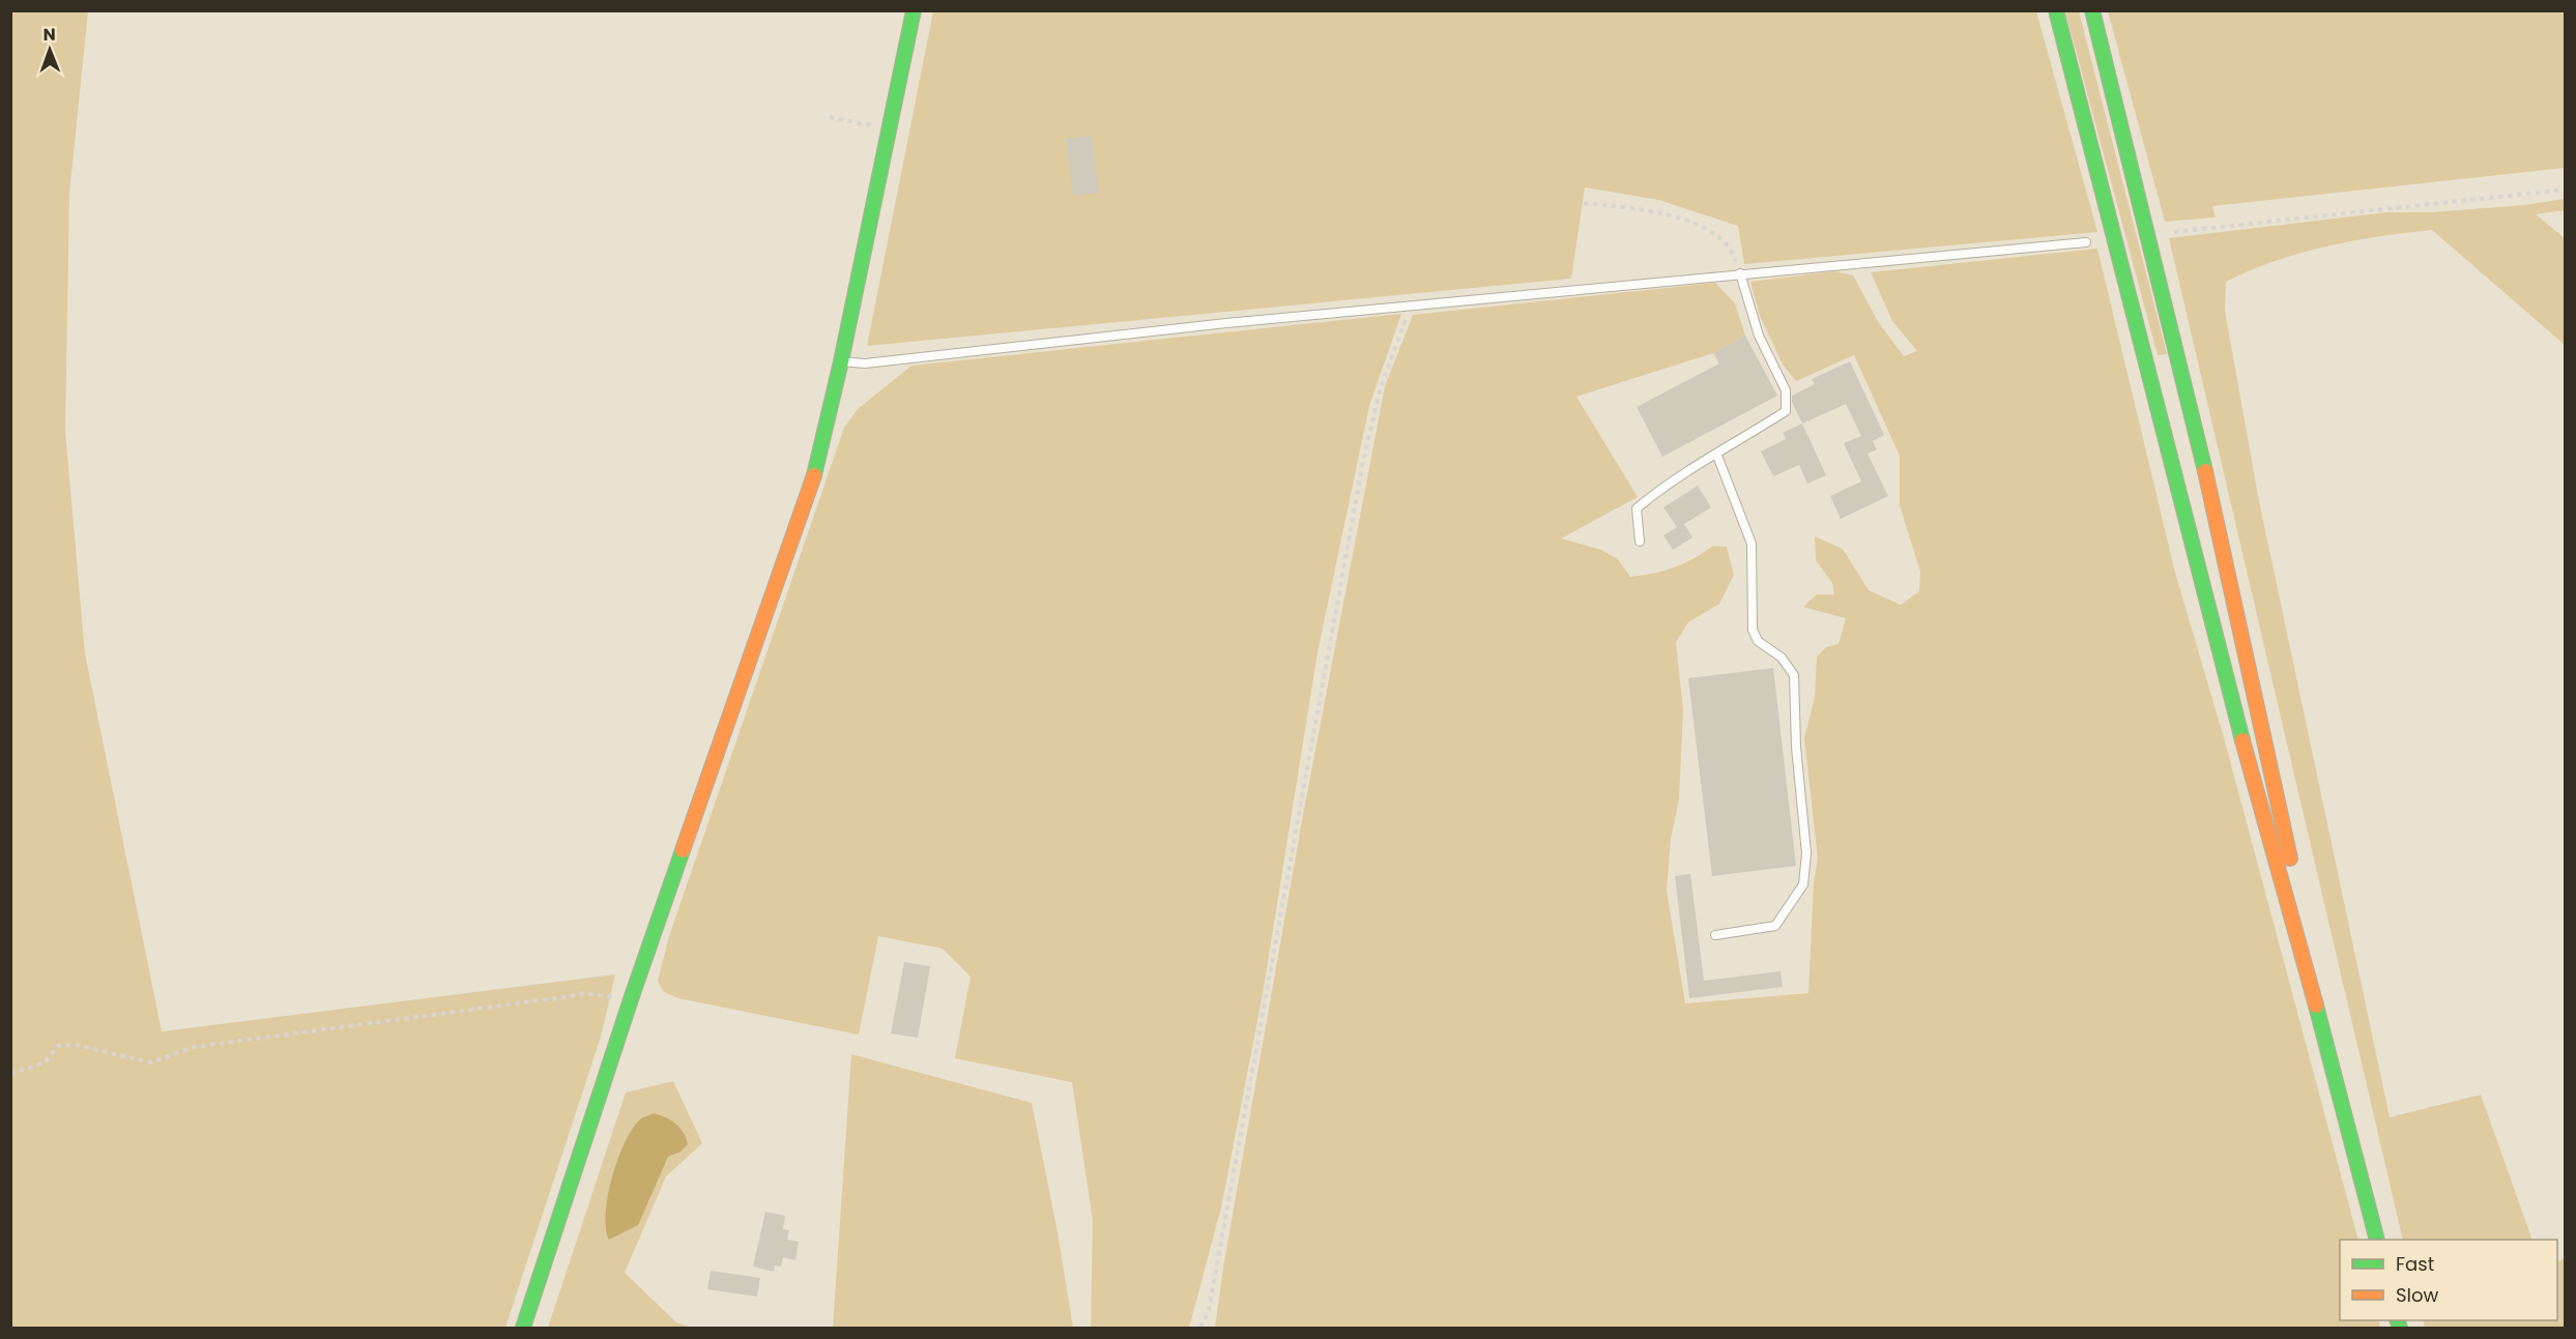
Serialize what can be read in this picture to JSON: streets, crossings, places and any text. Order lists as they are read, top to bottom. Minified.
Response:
{"legend":["Fast","Slow"],"north":"top"}
